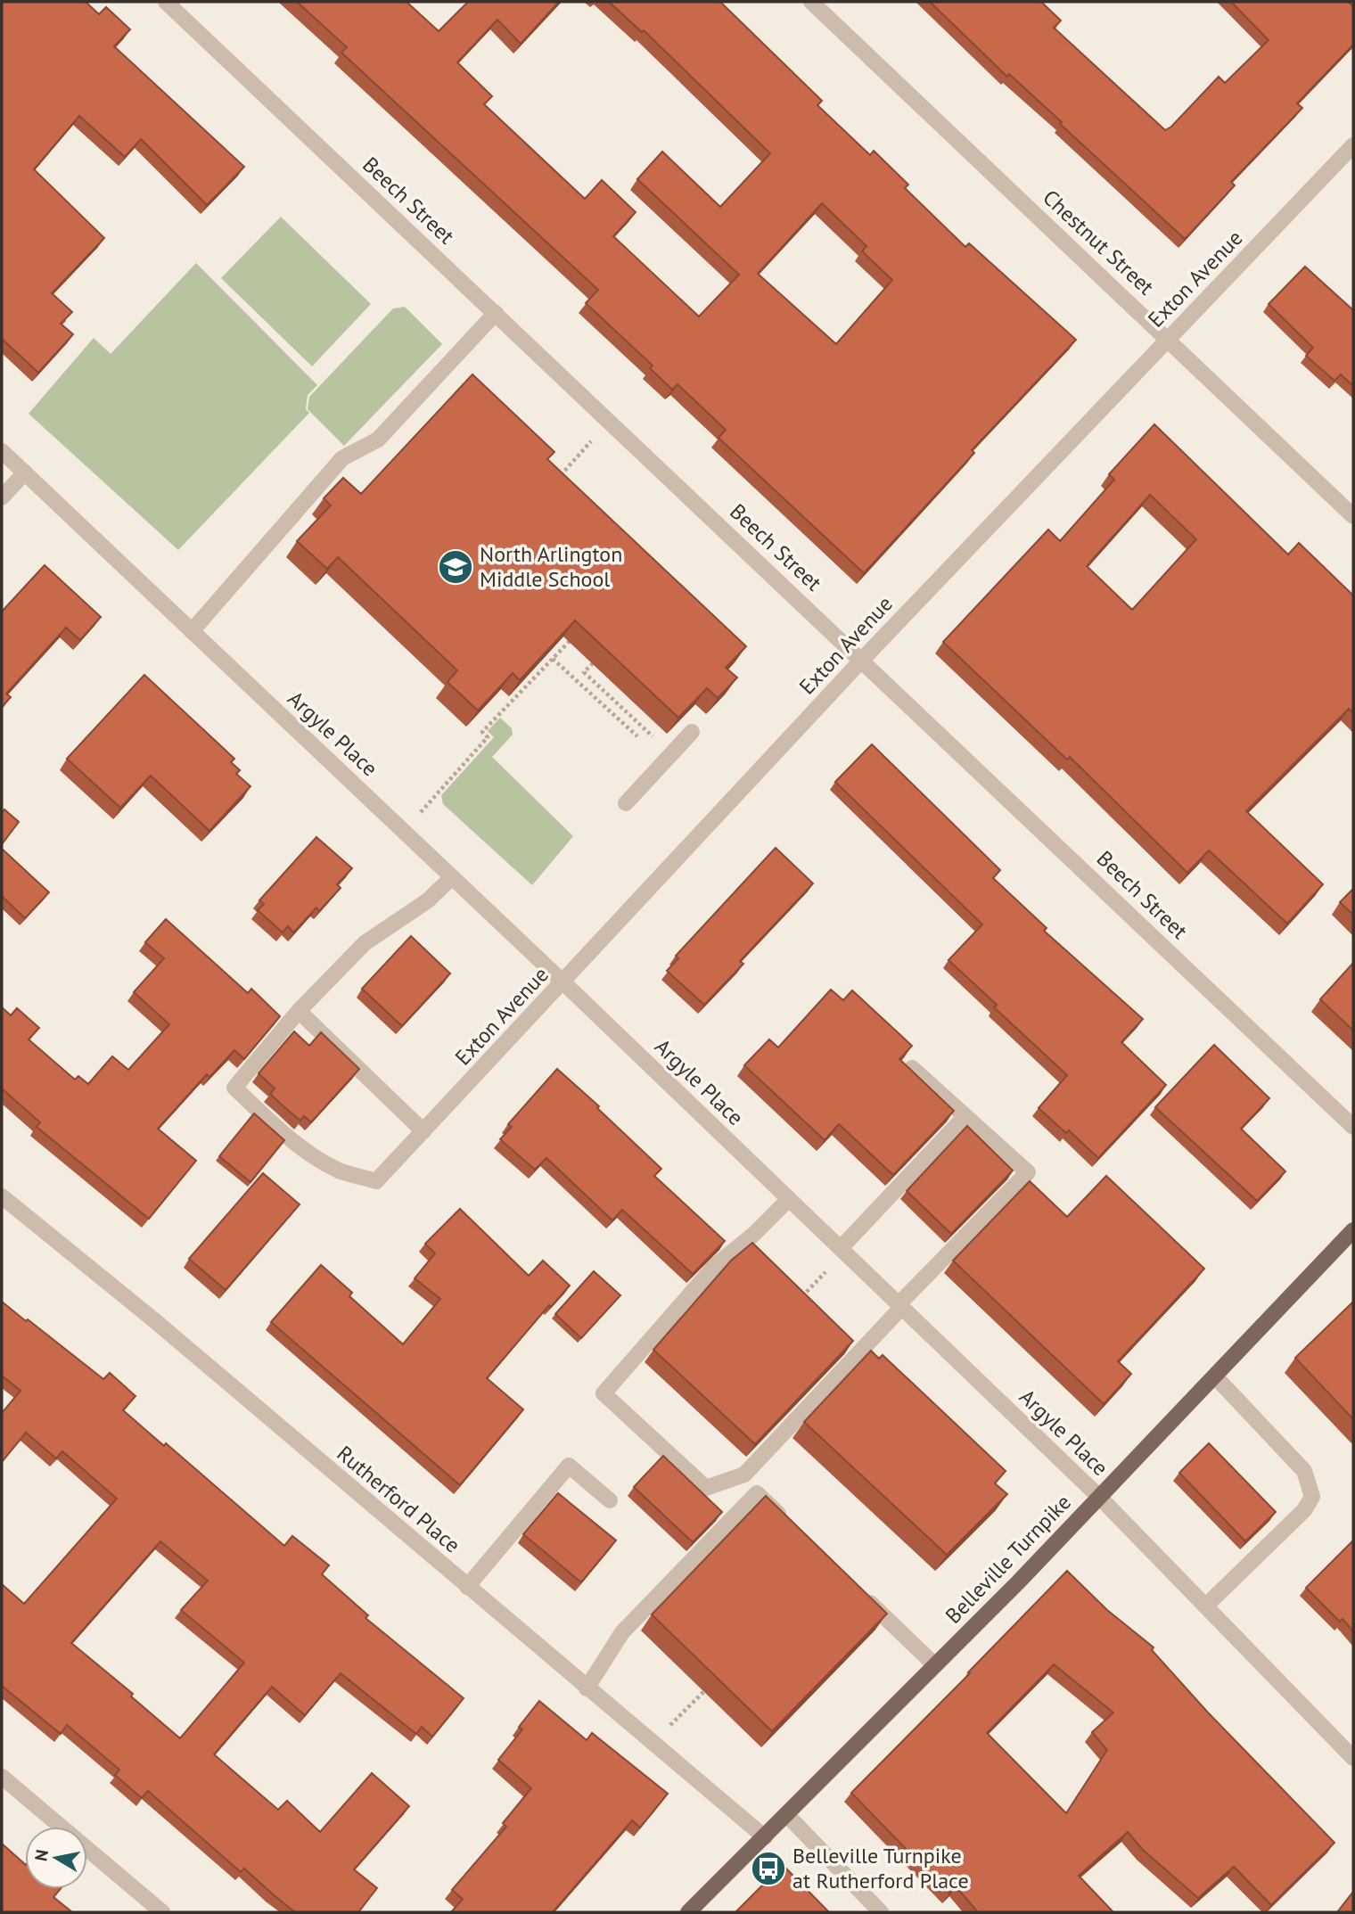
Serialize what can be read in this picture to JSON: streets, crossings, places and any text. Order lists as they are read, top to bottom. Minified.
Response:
{"streets":{"main road":["Belleville Turnpike"],"street":["Beech Street","Chestnut Street","Exton Avenue","Argyle Place","Rutherford Place"]},"crossings":[["Beech Street","Exton Avenue"],["Chestnut Street","Exton Avenue"],["Exton Avenue","Argyle Place"],["Argyle Place","Belleville Turnpike"],["Rutherford Place","Belleville Turnpike"]],"places":{"school or university":["North Arlington Middle School"],"bus stop":["Belleville Turnpike at Rutherford Place"]},"north":"left"}
